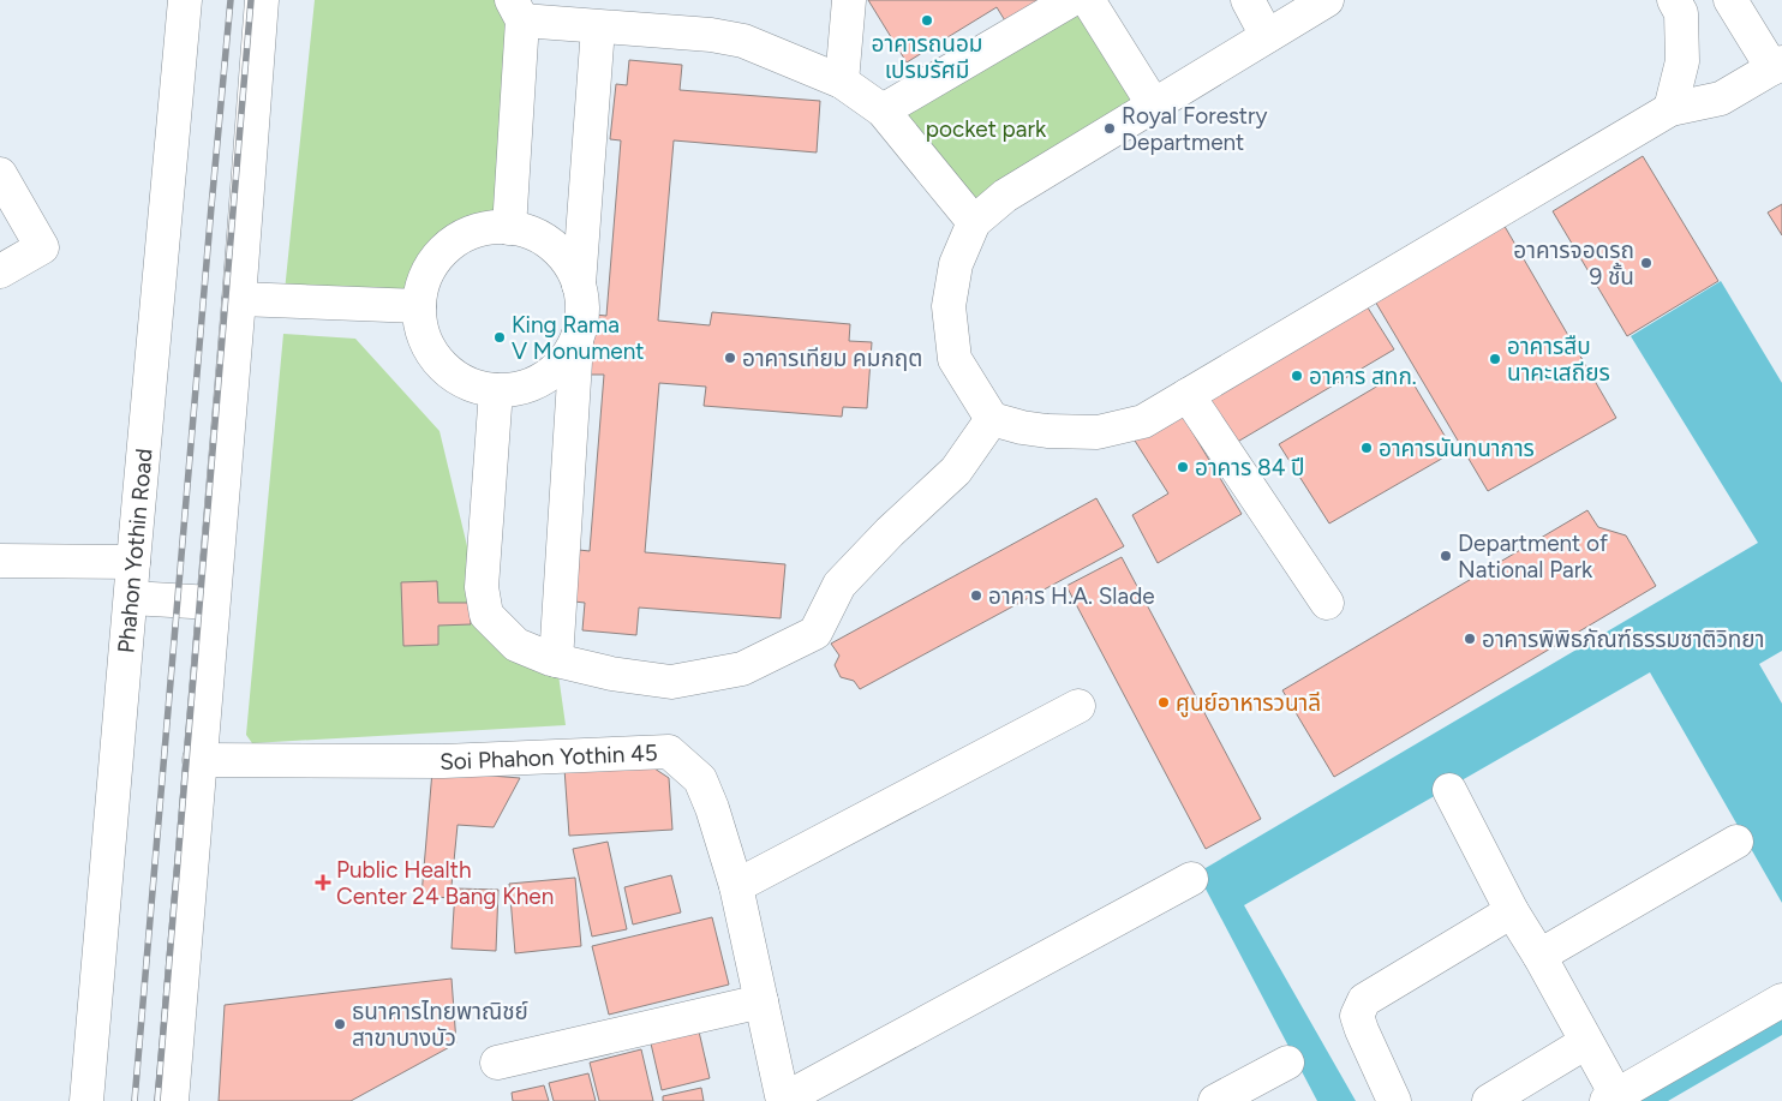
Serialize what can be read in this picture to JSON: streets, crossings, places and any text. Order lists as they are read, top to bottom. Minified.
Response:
{"streets":{"main road":["Phahon Yothin Road","Soi Phahon Yothin 45"]},"parks":["pocket park"],"places":{"other":["อาคารถนอม เปรมรัศมี","Royal Forestry Department","อาคารจอดรถ 9 ชั้น","King Rama V Monument","อาคารเทียม คมกฤต","อาคารสืบ นาคะเสถียร","อาคาร สทก.","อาคารนันทนาการ","อาคาร 84 ปี","Department of National Park","อาคาร H.A. Slade","อาคารพิพิธภัณฑ์ธรรมชาติวิทยา","ศูนย์อาหารวนาลี","ธนาคารไทยพาณิชย์ สาขาบางบัว"],"health":["Public Health Center 24 Bang Khen"]}}
